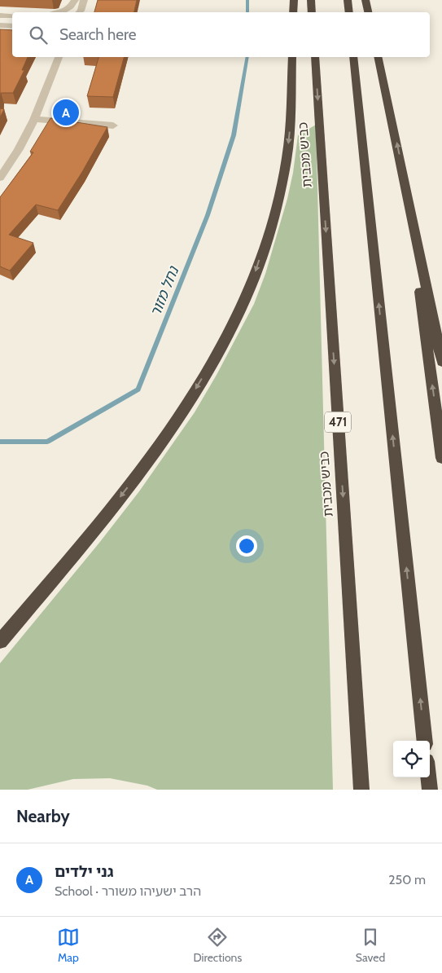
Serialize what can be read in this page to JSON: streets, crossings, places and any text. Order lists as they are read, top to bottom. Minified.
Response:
{"streets":{"highway":["כביש מכבית","471"]},"water":["נחל מזור"],"page":{"search":"Search here","pins":"A","heading":"Nearby","list":[{"mark":"A","name":"גני ילדים","note":"School · הרב ישעיהו משורר","value":"250 m"}],"nav":["Map","Directions","Saved"]}}
